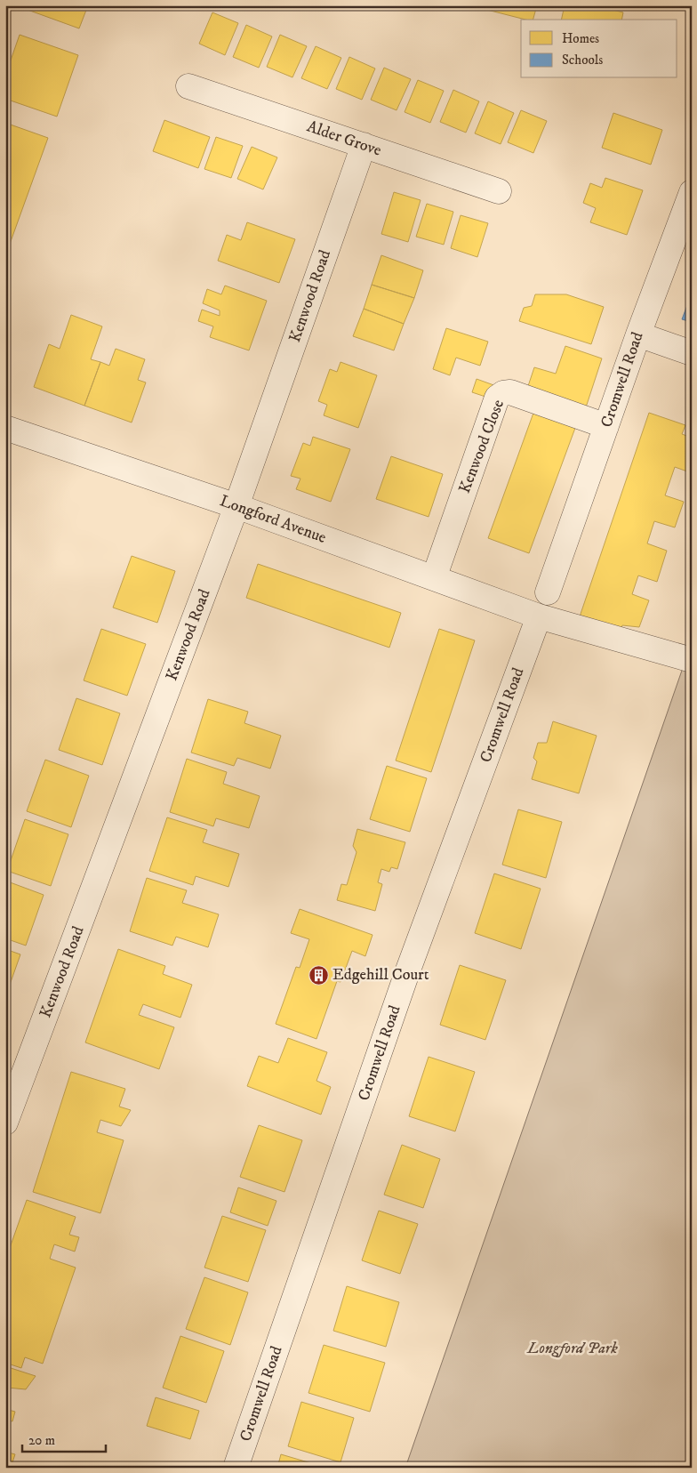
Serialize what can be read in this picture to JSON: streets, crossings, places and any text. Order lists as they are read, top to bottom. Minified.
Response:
{"streets":{"street":["Alder Grove","Kenwood Road","Cromwell Road","Kenwood Close","Longford Avenue"]},"crossings":[["Alder Grove","Kenwood Road"],["Kenwood Road","Longford Avenue"],["Cromwell Road","Kenwood Close"],["Cromwell Road","Longford Avenue"],["Kenwood Close","Longford Avenue"]],"parks":["Longford Park"],"places":{"building":["Edgehill Court"]},"legend":["Homes","Schools"],"scale_bar":"20 m"}
